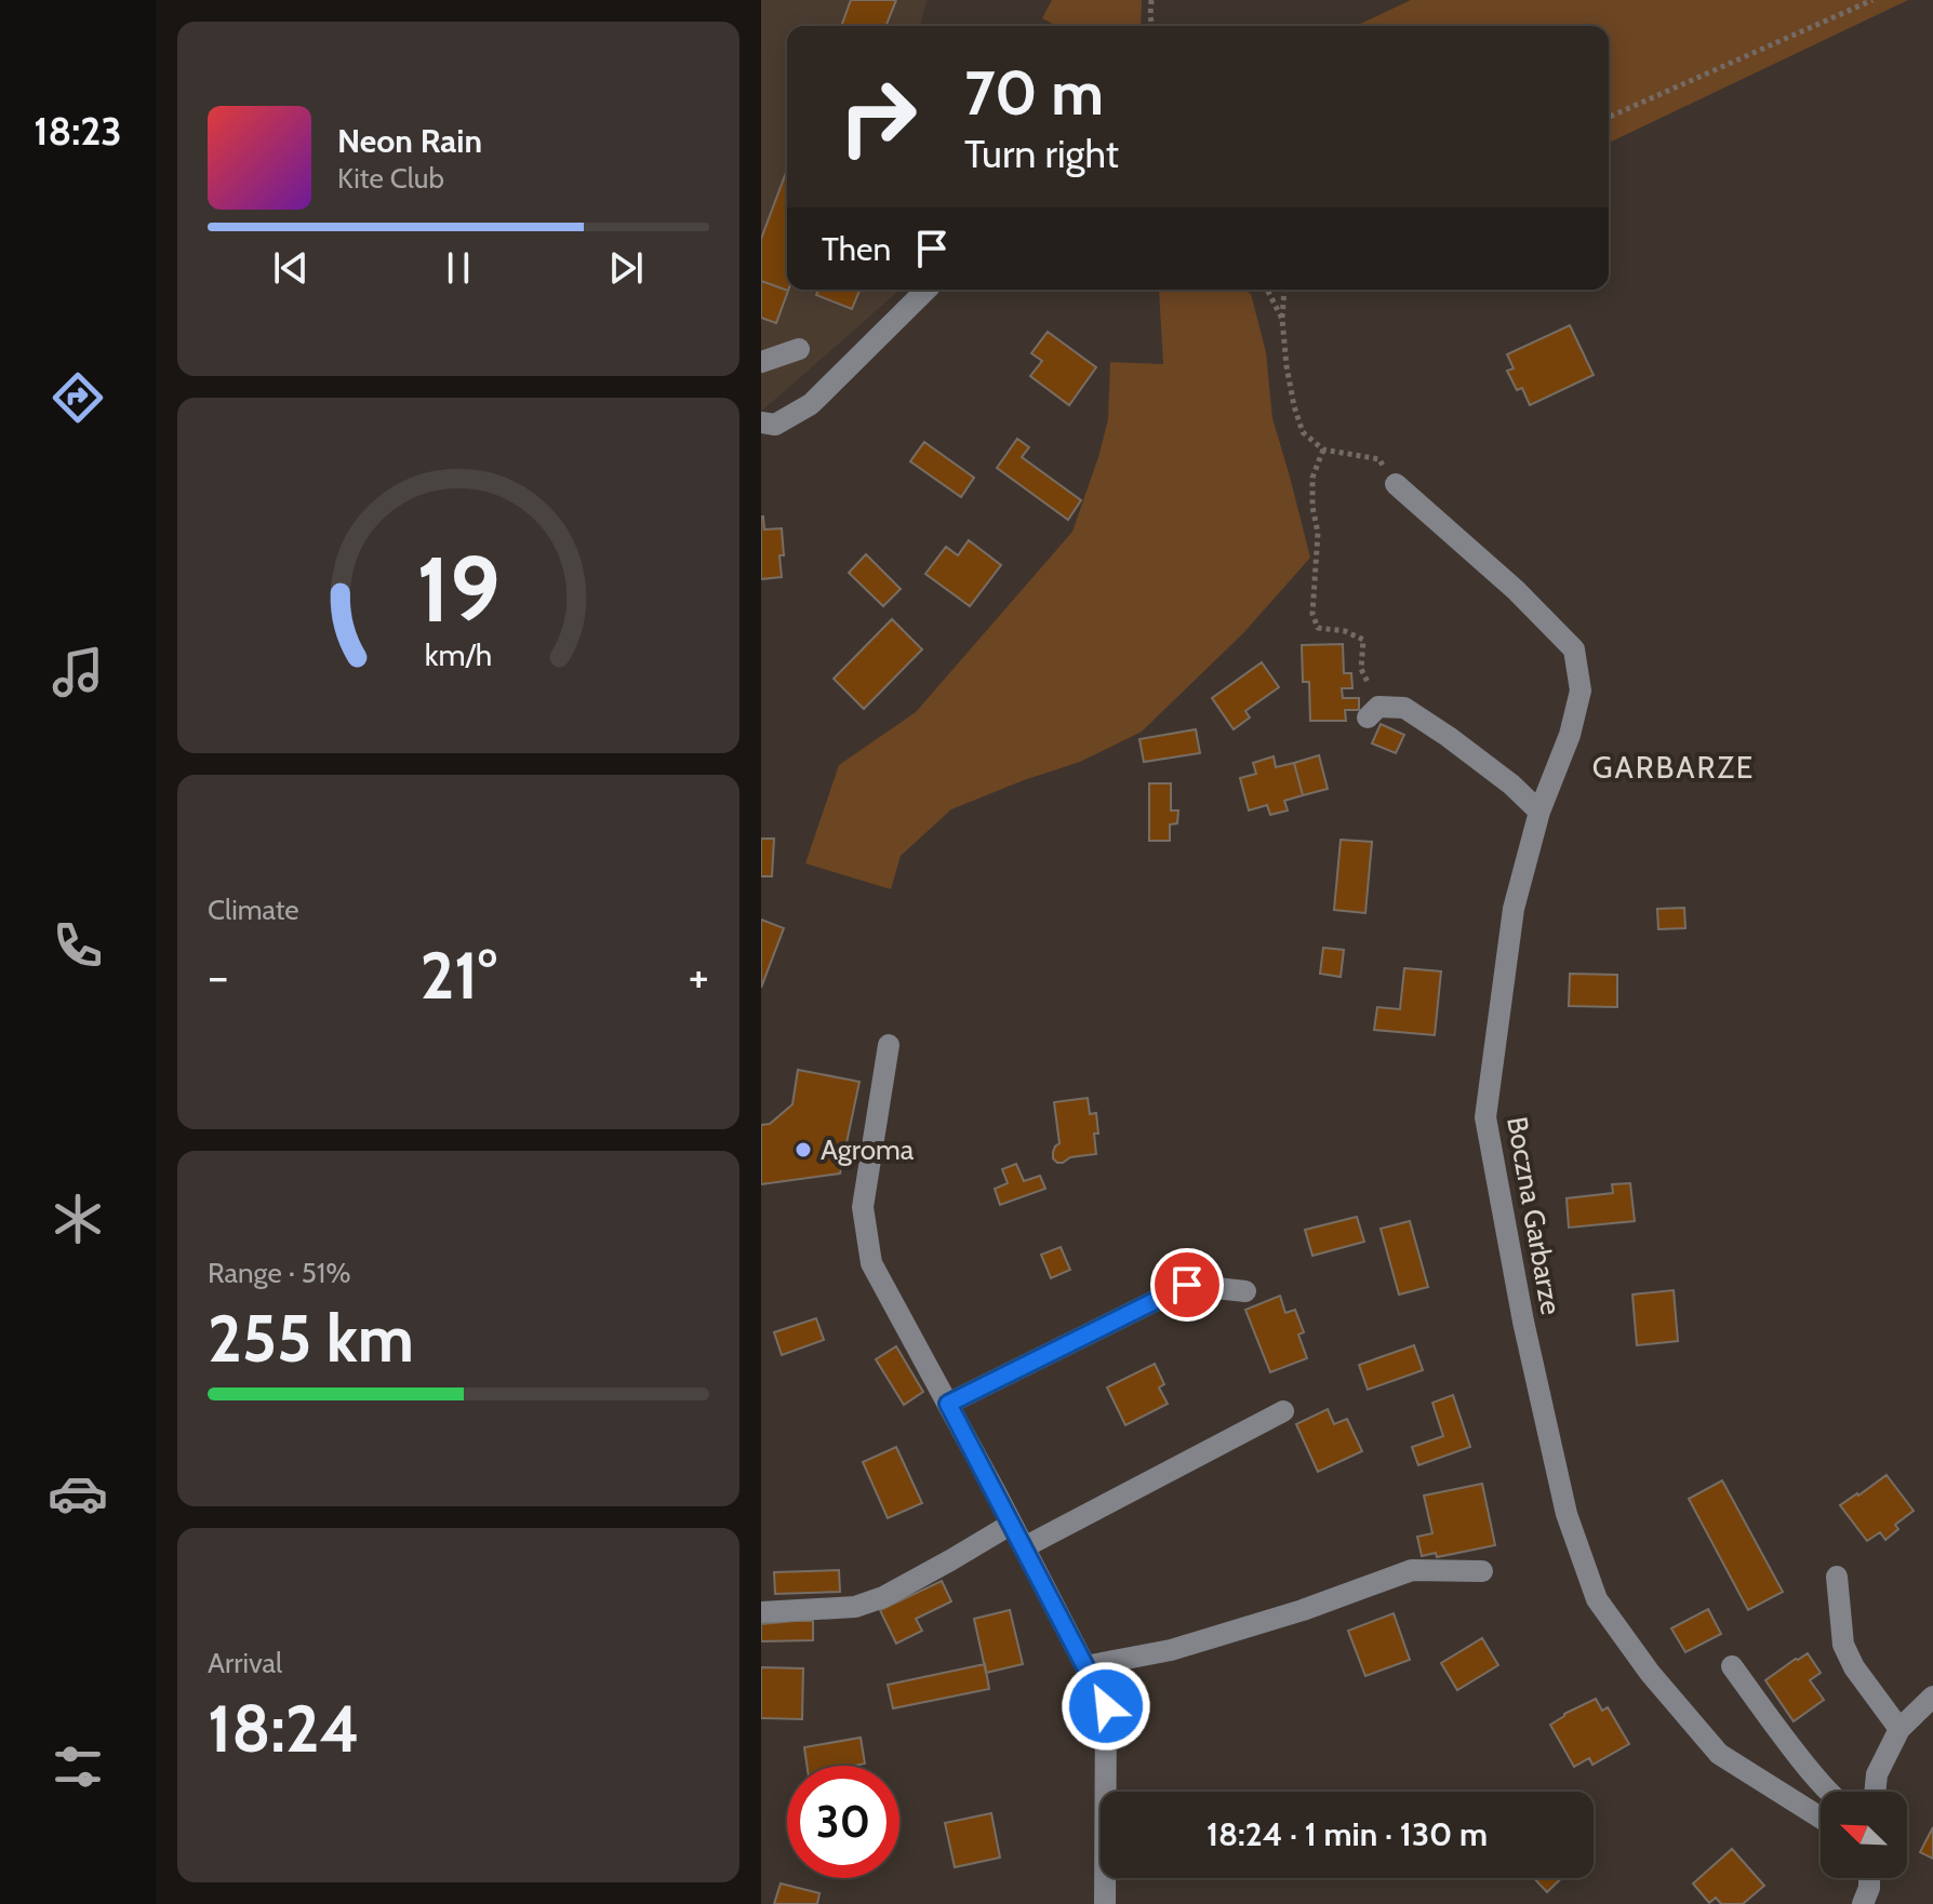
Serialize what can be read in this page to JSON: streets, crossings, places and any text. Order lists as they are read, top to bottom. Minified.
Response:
{"streets":{"street":["Boczna Garbarze"]},"districts":["GARBARZE"],"places":["Agroma"],"north":"top left","page":{"tabs":"18:23","turn":["70 m","Turn right"],"song":["Neon Rain","Kite Club"],"then":"Then","tile":["Climate",["Range · 51%","255 km"],["Arrival","18:24"]],"heat":["−","21°","+"],"limit":"30","trip":"18:24 · 1 min · 130 m","gauge":["19","km/h"]}}
